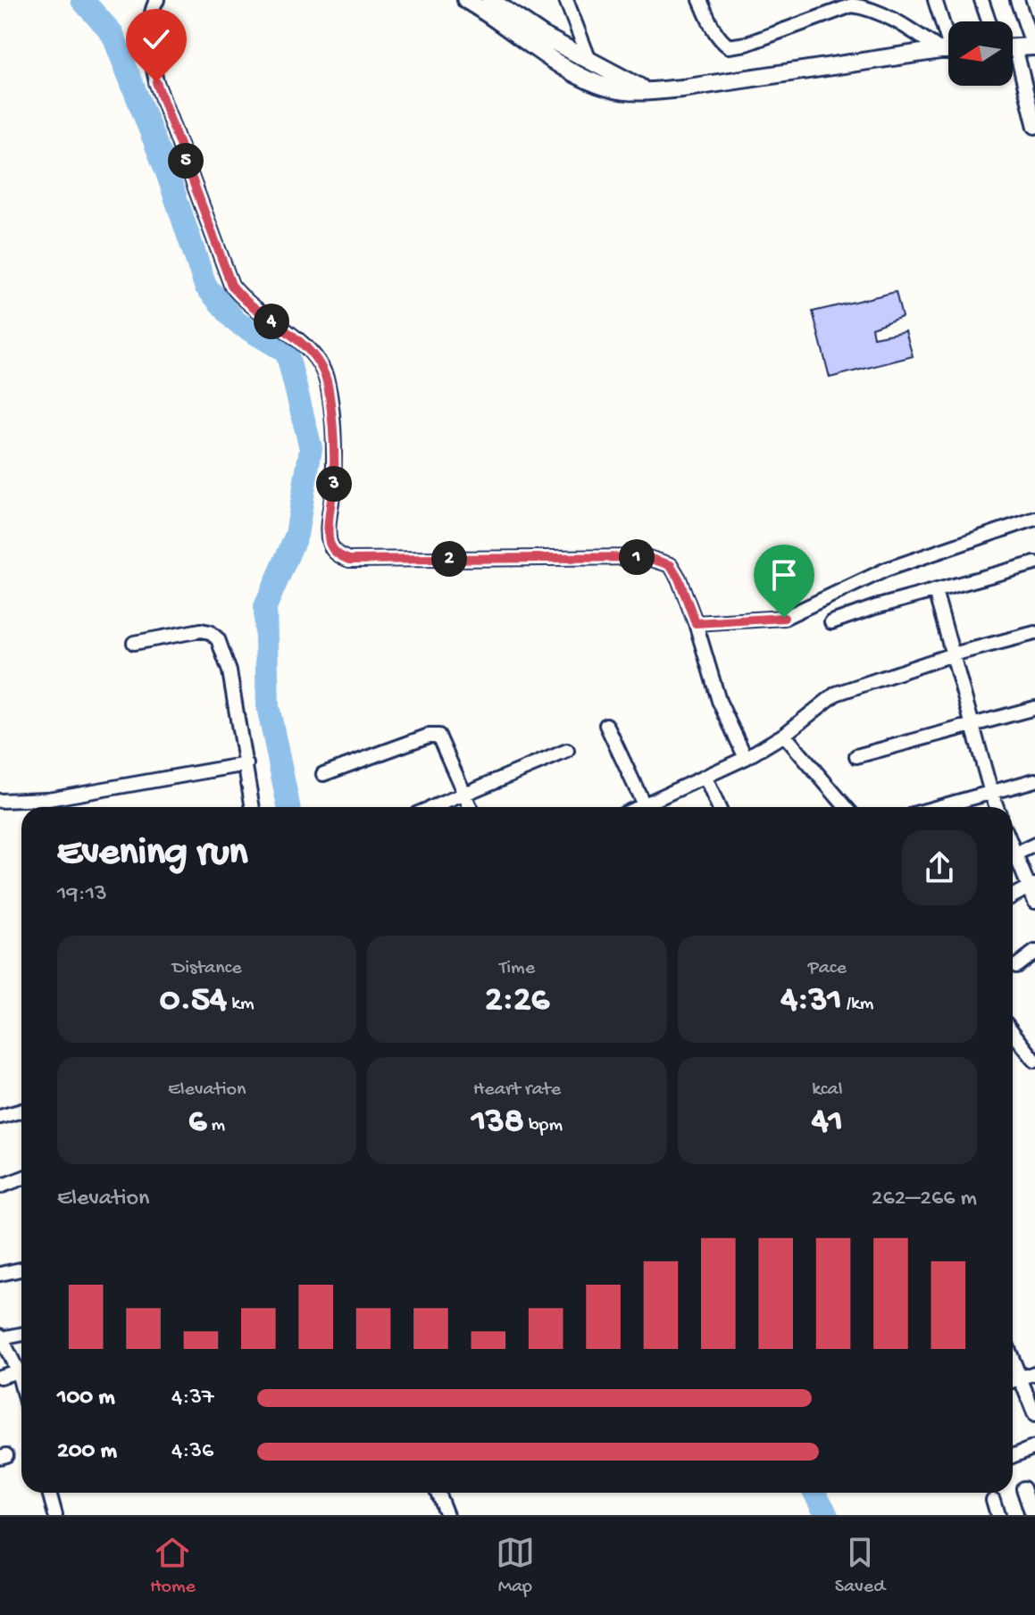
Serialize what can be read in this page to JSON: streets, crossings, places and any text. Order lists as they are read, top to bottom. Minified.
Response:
{"north":"left","page":{"pins":["5","4","3","1","2"],"heading":["Evening run","19:13"],"stats":[["Distance","0.54 km"],["Time","2:26"],["Pace","4:31 /km"],["Elevation","6 m"],["Heart rate","138 bpm"],["kcal","41"]],"chart":["Elevation","262–266 m"],"list":[{"name":"100 m","note":"4:37"},{"name":"200 m","note":"4:36"}],"tabs":["Home","Map","Saved"]}}
